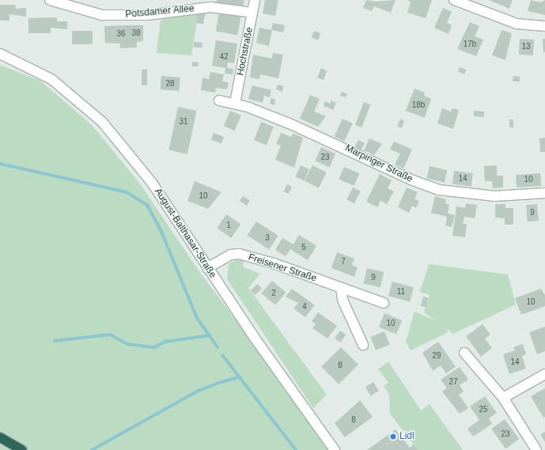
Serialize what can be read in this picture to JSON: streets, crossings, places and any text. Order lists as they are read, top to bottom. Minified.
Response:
{"streets":{"street":["Potsdamer Allee","Hochstraße","Marpinger Straße","August-Balthasar-Straße","Freisener Straße"]},"crossings":[["Potsdamer Allee","Hochstraße"],["Hochstraße","Marpinger Straße"],["August-Balthasar-Straße","Freisener Straße"]],"places":["Lidl"],"house_numbers":["38","36","17b","13","42","28","18b","31","23","14","10","10","9","1","3","5","7","9","11","2","10","4","10","29","14","8","27","25","8","23"]}
